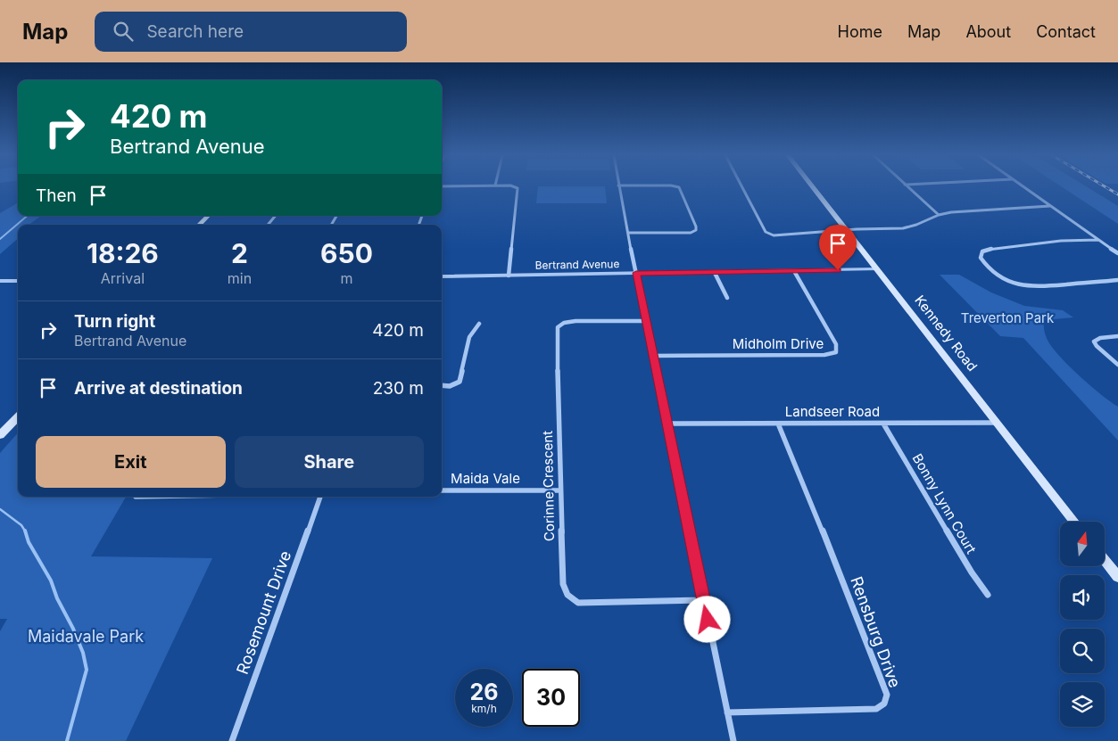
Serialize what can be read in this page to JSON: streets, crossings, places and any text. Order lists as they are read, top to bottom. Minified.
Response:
{"streets":{"main road":["Kennedy Road"],"street":["Bertrand Avenue","Midholm Drive","Landseer Road","Maida Vale","Corinne Crescent","Bonny Lynn Court","Rosemount Drive","Rensburg Drive"]},"crossings":[["Bertrand Avenue","Kennedy Road"],["Bertrand Avenue","Midholm Drive"],["Kennedy Road","Landseer Road"],["Landseer Road","Bonny Lynn Court"],["Landseer Road","Rensburg Drive"],["Maida Vale","Corinne Crescent"]],"parks":["Treverton Park","Maidavale Park"],"north":"top","page":{"header":"Map","search":"Search here","nav":["Home","Map","About","Contact"],"turn":["420 m","Bertrand Avenue"],"then":"Then","eta":["18:26","Arrival","2","min","650","m"],"list":[{"name":"Turn right","note":"Bertrand Avenue","value":"420 m"},{"name":"Arrive at destination","value":"230 m"}],"buttons":["Exit","Share"],"speed":"26 km/h","limit":"30"}}
